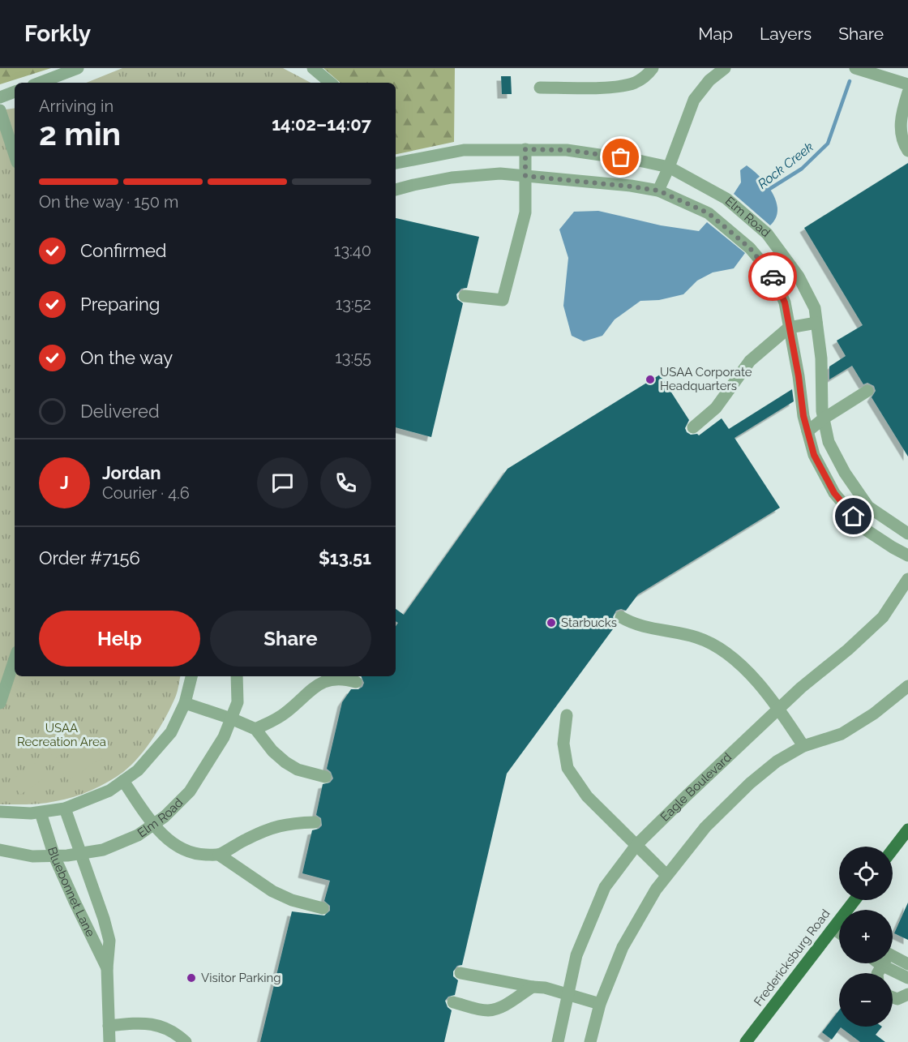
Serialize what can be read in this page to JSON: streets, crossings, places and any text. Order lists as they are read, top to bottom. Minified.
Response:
{"streets":{"main road":["Fredericksburg Road"],"street":["Elm Road","Eagle Boulevard","Bluebonnet Lane"]},"crossings":[["Elm Road","Bluebonnet Lane"]],"water":["Rock Creek"],"parks":["USAA Recreation Area"],"places":["USAA Corporate Headquarters","Starbucks","Visitor Parking"],"page":{"header":"Forkly","nav":["Map","Layers","Share"],"heading":["2 min","Arriving in","14:02–14:07"],"panel":["Jordan","Courier · 4.6","Order #7156","$13.51"],"bar":"On the way · 150 m","list":[["Confirmed","13:40"],["Preparing","13:52"],["On the way","13:55"],"Delivered"],"round":"J","buttons":["Help","Share"],"map_buttons":["+","−"]}}
